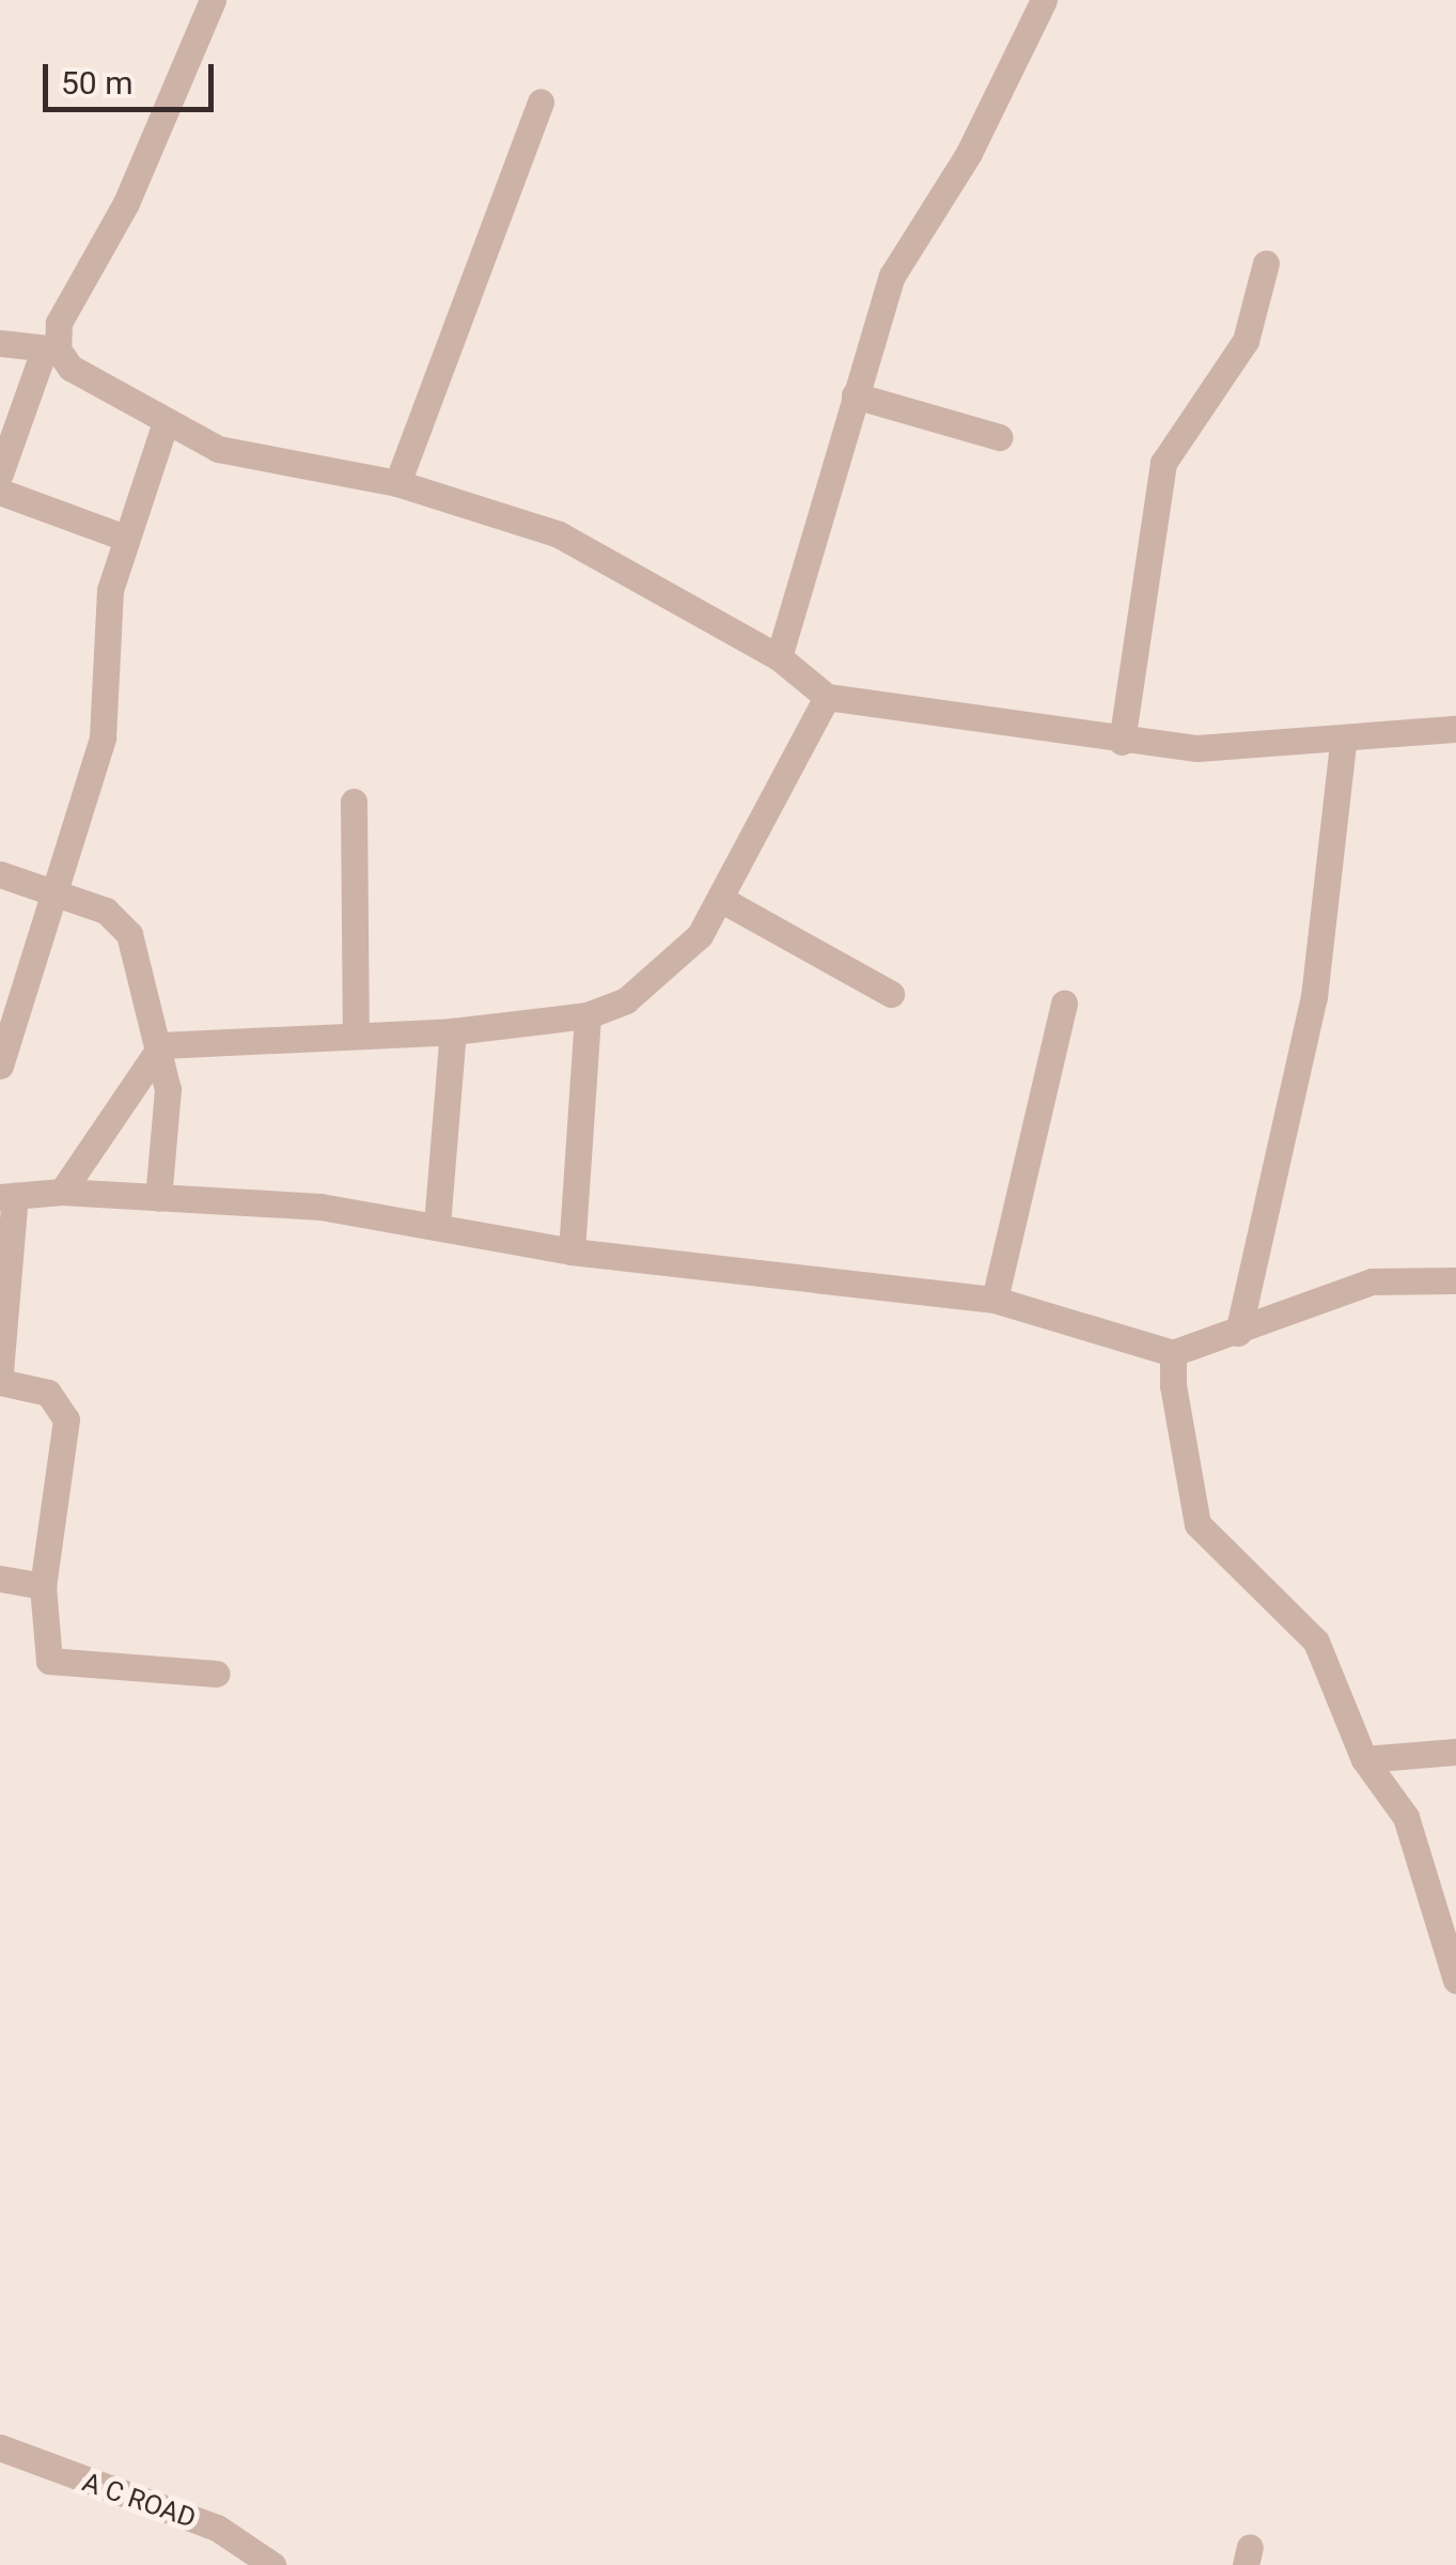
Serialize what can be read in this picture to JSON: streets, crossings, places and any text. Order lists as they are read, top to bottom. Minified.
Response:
{"streets":{"street":["A C ROAD"]},"scale_bar":"50 m"}
